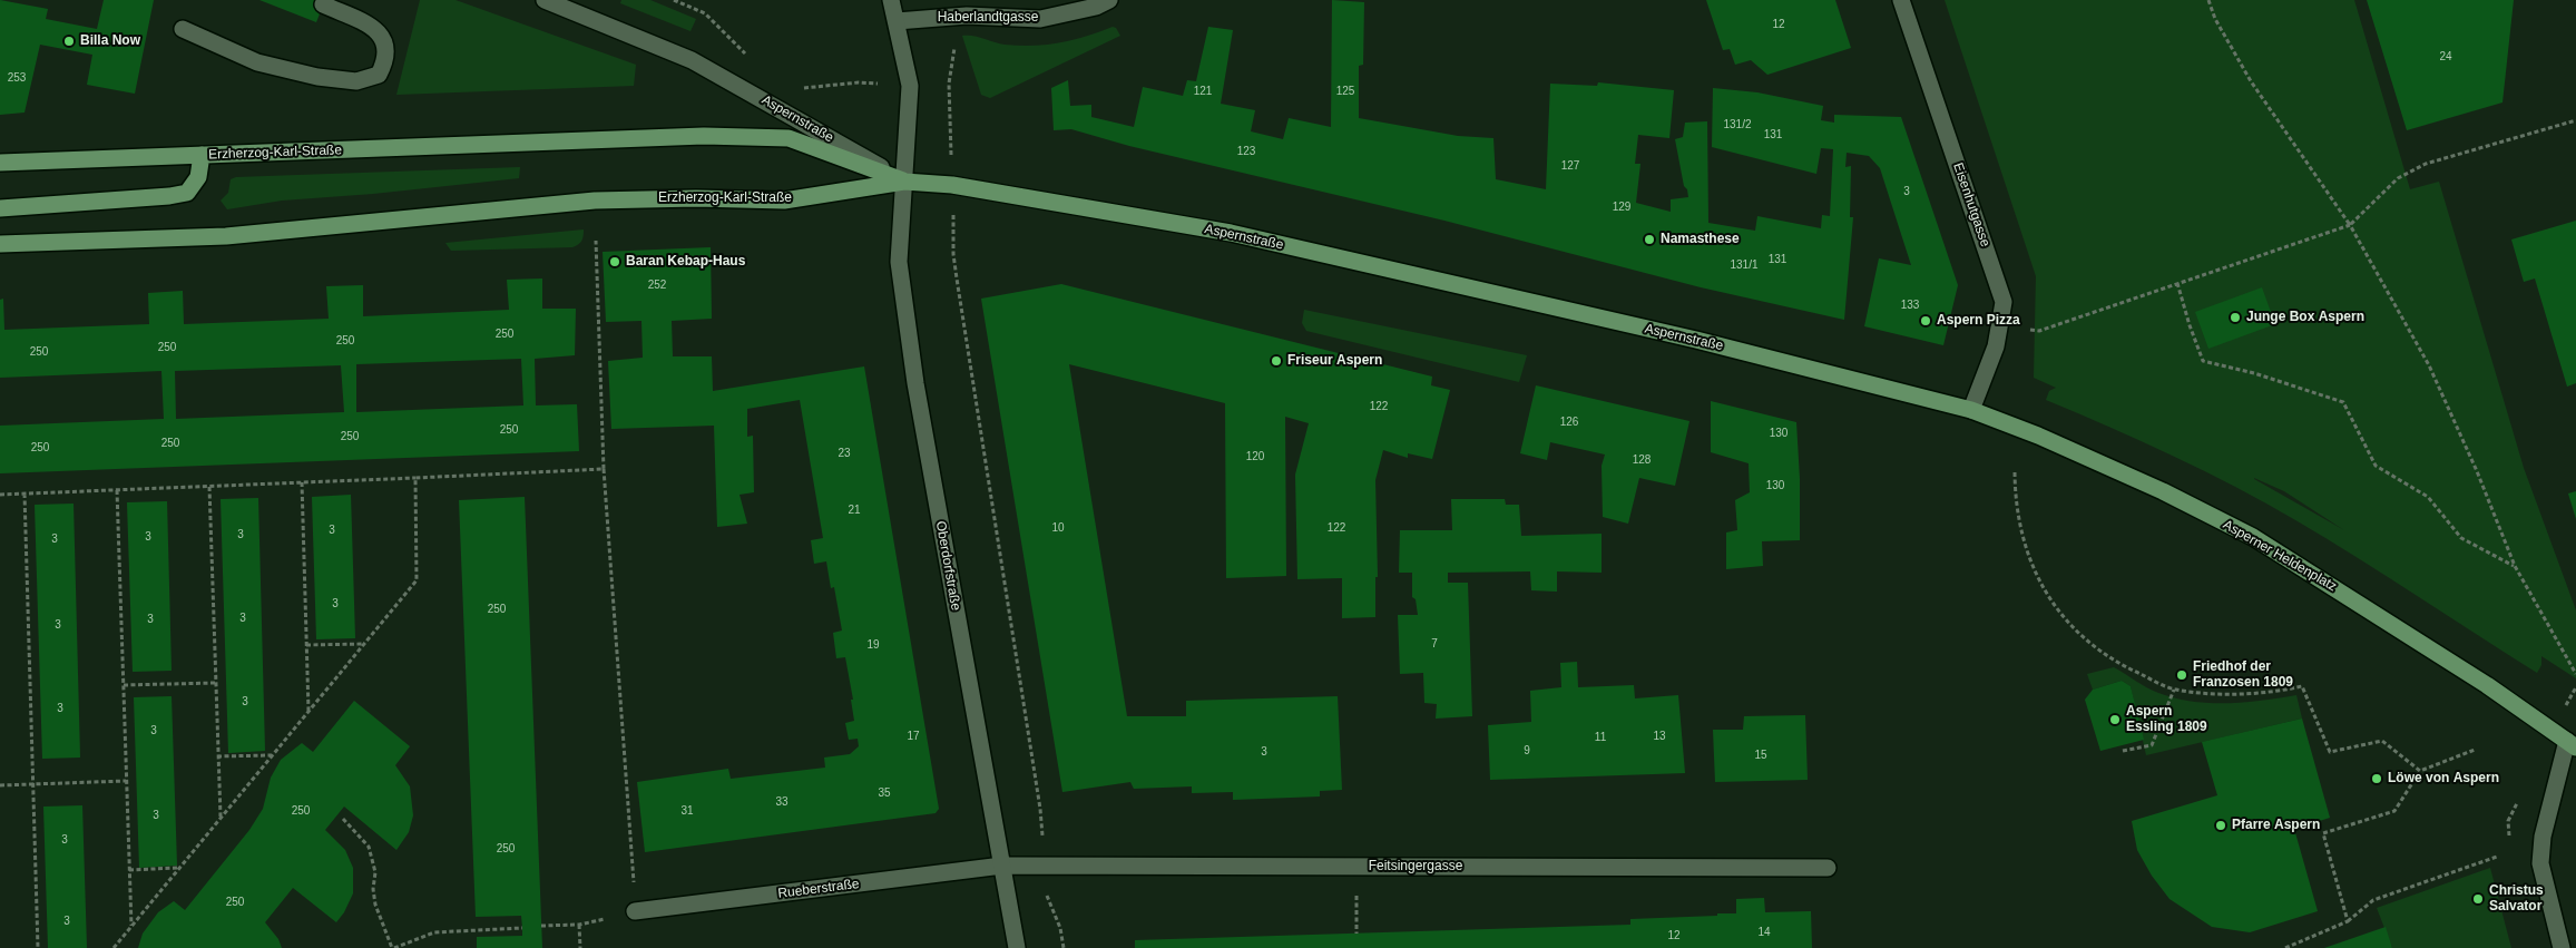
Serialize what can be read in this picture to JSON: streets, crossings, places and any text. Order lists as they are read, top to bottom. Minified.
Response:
{"streets":{"main road":["Aspernstraße","Erzherzog-Karl-Straße","Asperner Heldenplatz"],"street":["Haberlandtgasse","Eisenhutgasse","Oberdorfstraße","Feitsingergasse","Rueberstraße"]},"crossings":[["Haberlandtgasse","Oberdorfstraße"],["Aspernstraße","Erzherzog-Karl-Straße"],["Aspernstraße","Eisenhutgasse"],["Aspernstraße","Asperner Heldenplatz"],["Aspernstraße","Oberdorfstraße"],["Erzherzog-Karl-Straße","Oberdorfstraße"],["Eisenhutgasse","Asperner Heldenplatz"],["Oberdorfstraße","Feitsingergasse"],["Oberdorfstraße","Rueberstraße"],["Feitsingergasse","Rueberstraße"]],"places":["Billa Now","Namasthese","Baran Kebap-Haus","Junge Box Aspern","Aspern Pizza","Friseur Aspern","Friedhof der Franzosen 1809","Aspern Essling 1809","Löwe von Aspern","Pfarre Aspern","Christus Salvator"],"house_numbers":["12","24","253","121","125","131/2","131","123","127","3","129","131","131/1","252","133","250","250","250","250","122","126","250","130","250","250","250","23","120","128","130","21","10","122","3","3","3","3","3","250","3","3","3","7","19","3","3","3","17","13","11","9","3","15","35","33","250","31","3","3","250","250","3","14","12"]}
